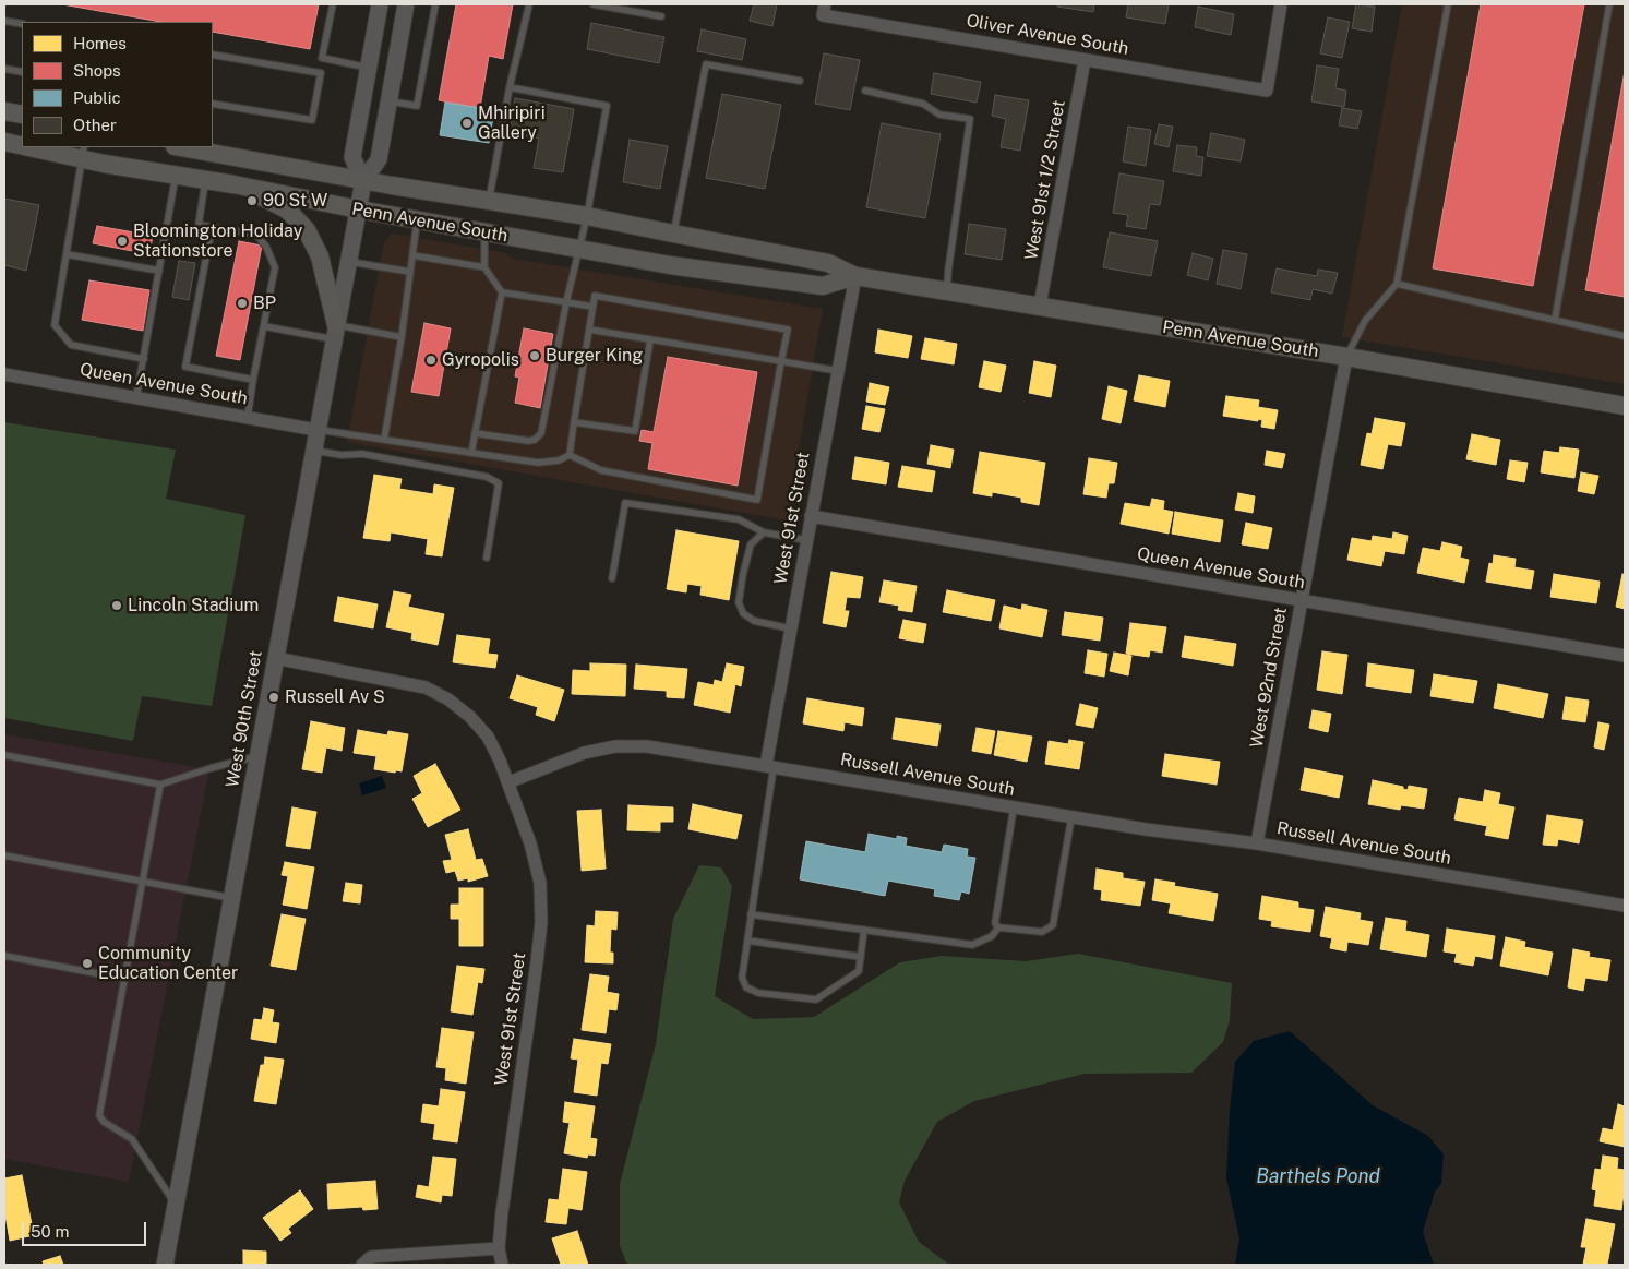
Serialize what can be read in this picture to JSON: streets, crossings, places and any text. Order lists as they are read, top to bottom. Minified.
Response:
{"streets":{"main road":["Penn Avenue South"],"street":["Oliver Avenue South","West 91st 1/2 Street","Queen Avenue South","West 91st Street","West 92nd Street","West 90th Street","Russell Avenue South"]},"crossings":[["Oliver Avenue South","West 91st 1/2 Street"],["West 91st 1/2 Street","Penn Avenue South"],["Penn Avenue South","West 91st Street"],["Penn Avenue South","West 92nd Street"],["Penn Avenue South","West 90th Street"],["Queen Avenue South","West 91st Street"],["Queen Avenue South","West 92nd Street"],["Queen Avenue South","West 90th Street"],["West 91st Street","Russell Avenue South"],["West 92nd Street","Russell Avenue South"]],"water":["Barthels Pond"],"places":["Mhiripiri Gallery","90 St W","Bloomington Holiday Stationstore","BP","Burger King","Gyropolis","Lincoln Stadium","Russell Av S","Community Education Center"],"legend":["Homes","Shops","Public","Other"],"scale_bar":"50 m"}
